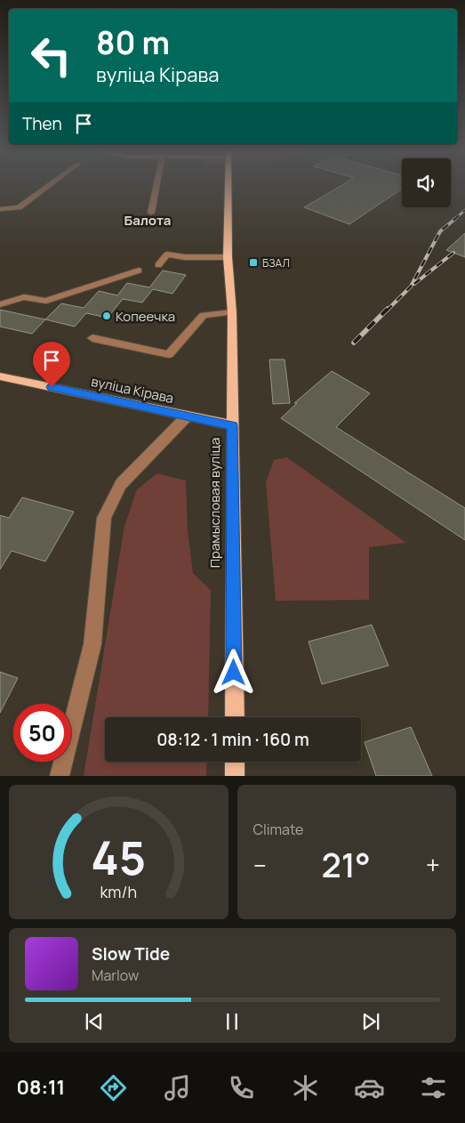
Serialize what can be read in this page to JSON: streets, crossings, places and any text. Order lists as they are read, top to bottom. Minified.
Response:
{"streets":{"main road":["вуліца Кірава","Прамысловая вуліца"]},"crossings":[["вуліца Кірава","Прамысловая вуліца"]],"districts":["Балота"],"places":{"transit":["БЗАЛ"],"other":["Копеечка"]},"page":{"turn":["80 m","вуліца Кірава"],"then":"Then","limit":"50","trip":"08:12 · 1 min · 160 m","tile":"Climate","heat":["−","21°","+"],"song":["Slow Tide","Marlow"],"tabs":"08:11","gauge":["45","km/h"]}}
